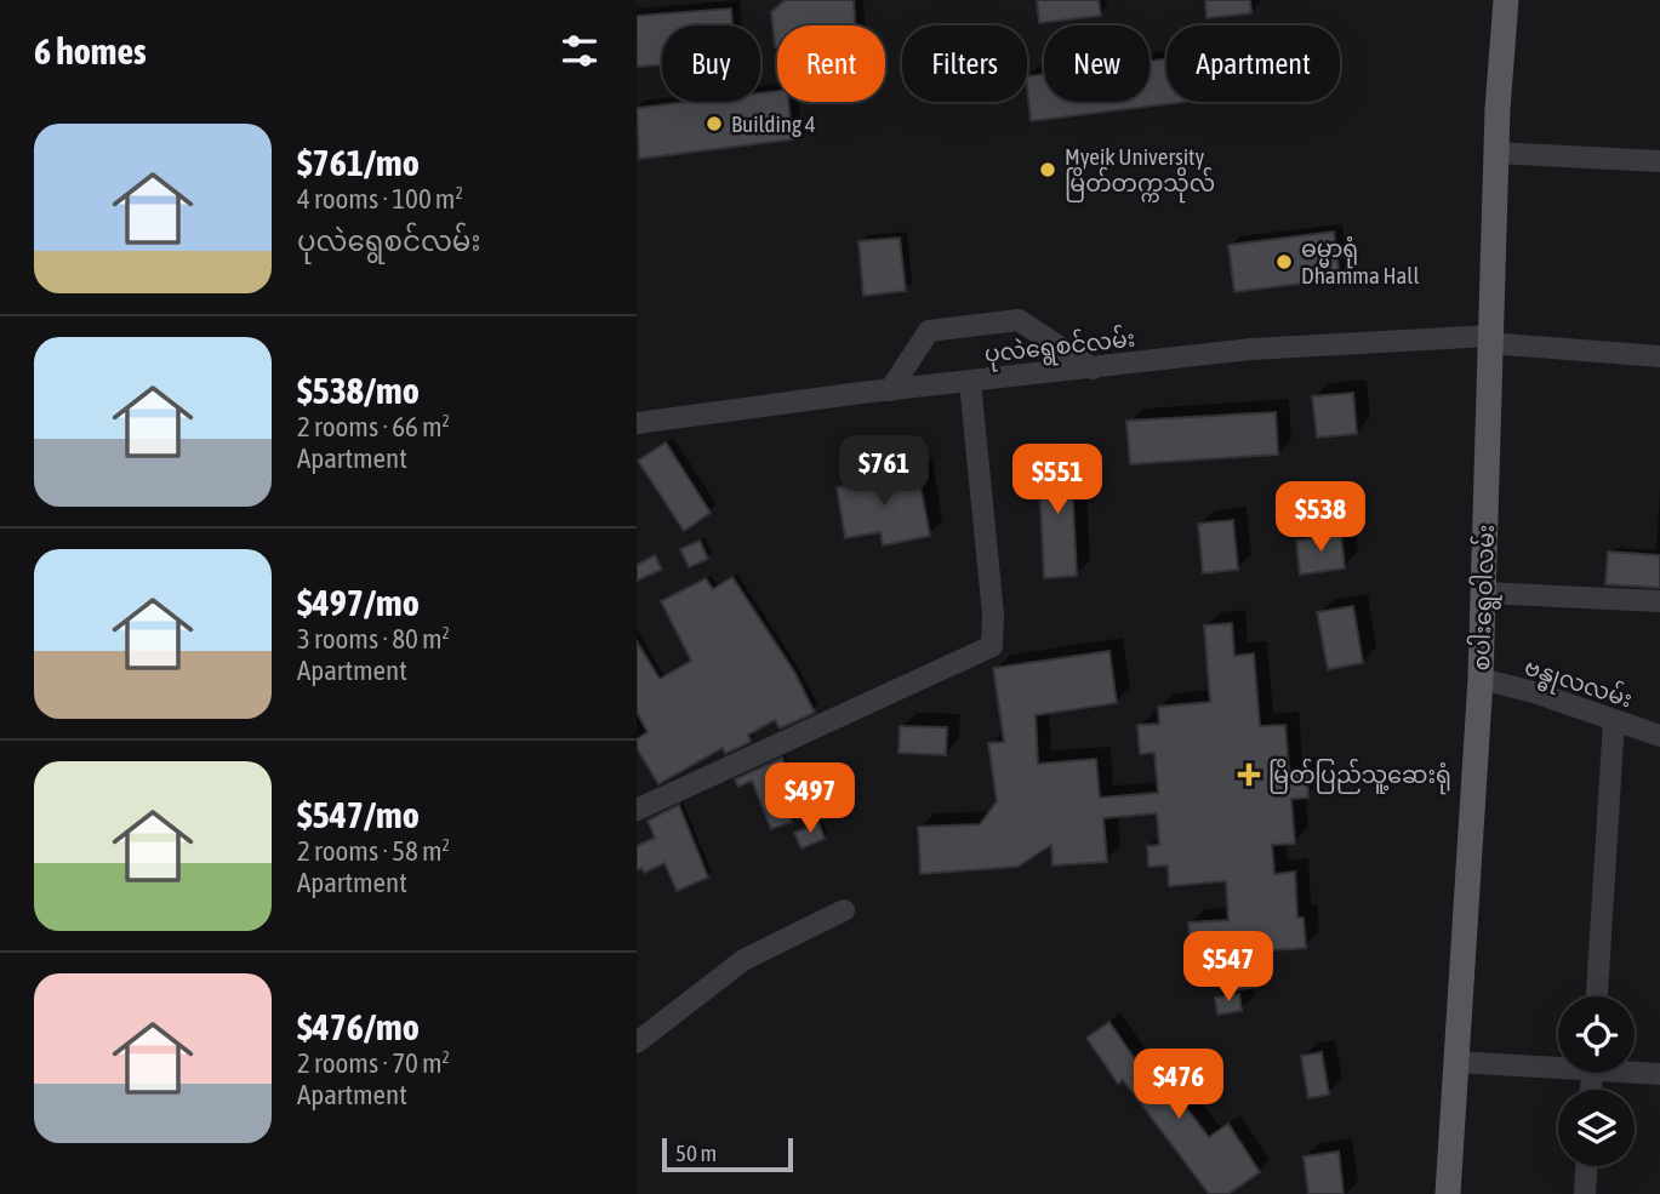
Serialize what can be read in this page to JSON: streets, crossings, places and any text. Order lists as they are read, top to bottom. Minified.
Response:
{"streets":{"main road":["စပါးရွေဝါလမ်း"],"street":["ပုလဲရွေစင်လမ်း","ဗန္ဓုလလမ်း"]},"crossings":[["ပုလဲရွေစင်လမ်း","စပါးရွေဝါလမ်း"],["စပါးရွေဝါလမ်း","ဗန္ဓုလလမ်း"]],"places":{"other":["Building 4","Myeik University မြိတ်တက္ကသိုလ်","ဓမ္မာရုံ Dhamma Hall"],"health":["မြိတ်ပြည်သူ့ဆေးရုံ"]},"scale_bar":"50 m","page":{"heading":"6 homes","chip":["Buy","Rent","Filters","New","Apartment"],"list":[{"name":"$761/mo","note":"4 rooms · 100 m² · ပုလဲရွေစင်လမ်း"},{"name":"$538/mo","note":"2 rooms · 66 m² · Apartment"},{"name":"$497/mo","note":"3 rooms · 80 m² · Apartment"},{"name":"$547/mo","note":"2 rooms · 58 m² · Apartment"},{"name":"$476/mo","note":"2 rooms · 70 m² · Apartment"}],"price":["$761","$551","$538","$497","$547","$476"],"scale":"50 m"}}
